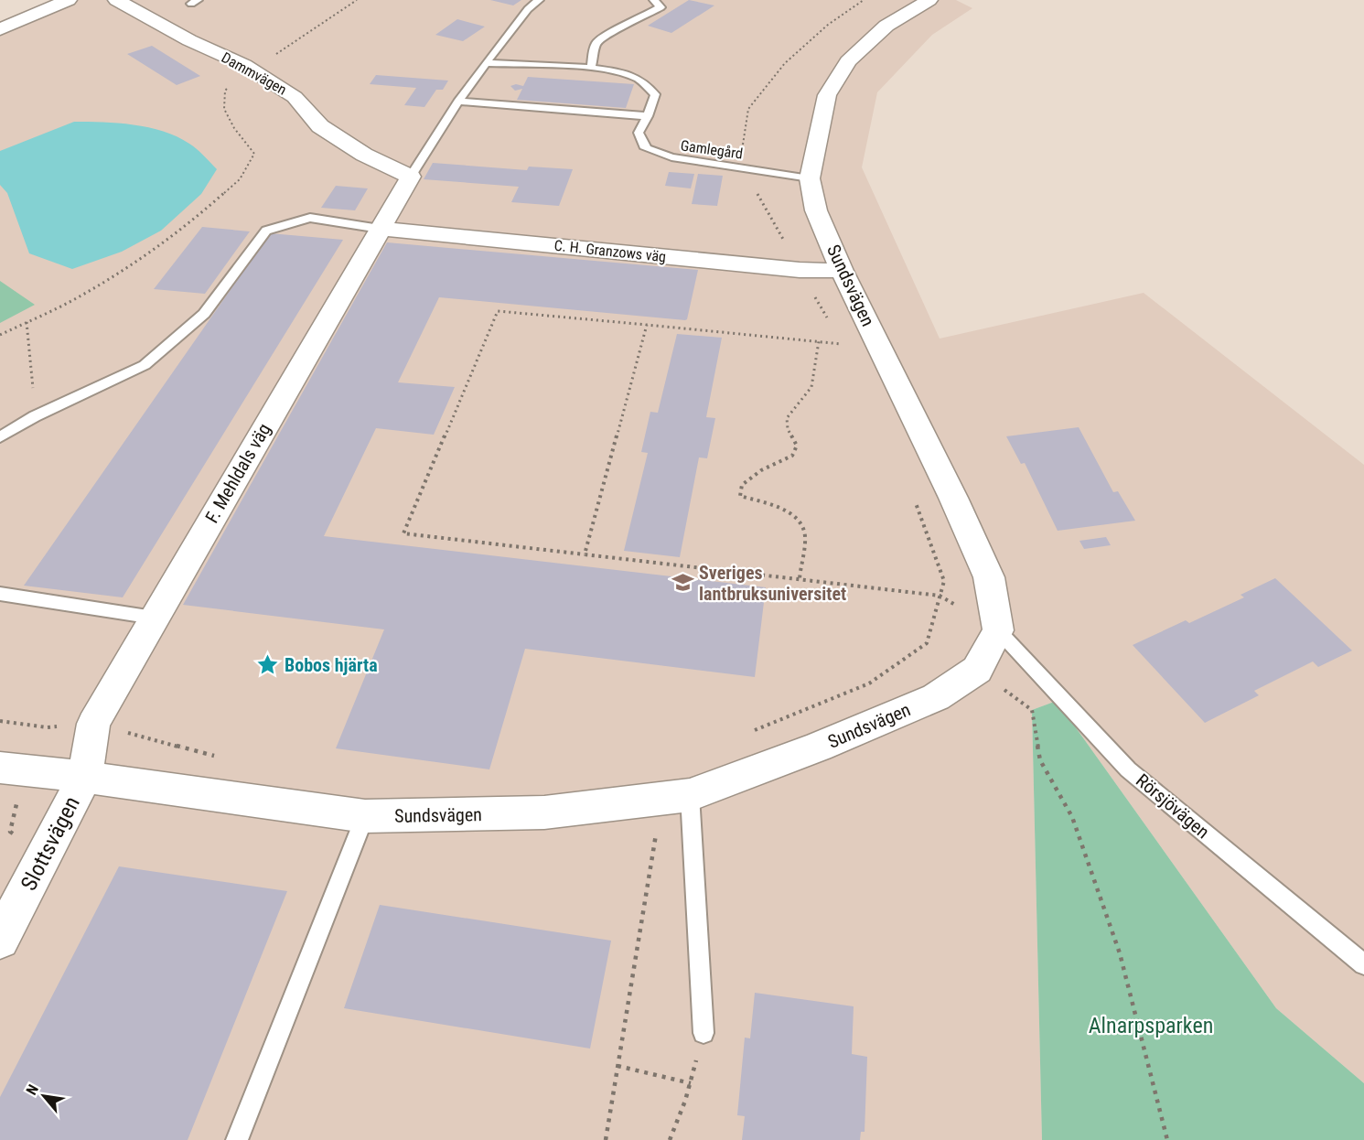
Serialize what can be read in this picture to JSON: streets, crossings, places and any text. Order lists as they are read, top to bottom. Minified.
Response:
{"streets":{"street":["Dammvägen","C. H. Granzows väg","Sundsvägen","F. Mehldals väg","Slottsvägen"],"lane":["Gamlegård","Rörsjövägen"]},"crossings":[["Dammvägen","F. Mehldals väg"],["Gamlegård","Sundsvägen"],["C. H. Granzows väg","Sundsvägen"],["C. H. Granzows väg","F. Mehldals väg"],["Sundsvägen","F. Mehldals väg"],["Sundsvägen","Rörsjövägen"],["Sundsvägen","Slottsvägen"],["F. Mehldals väg","Slottsvägen"]],"parks":["Alnarpsparken"],"places":{"school or university":["Sveriges lantbruksuniversitet"],"place":["Bobos hjärta"]},"north":"top left"}
